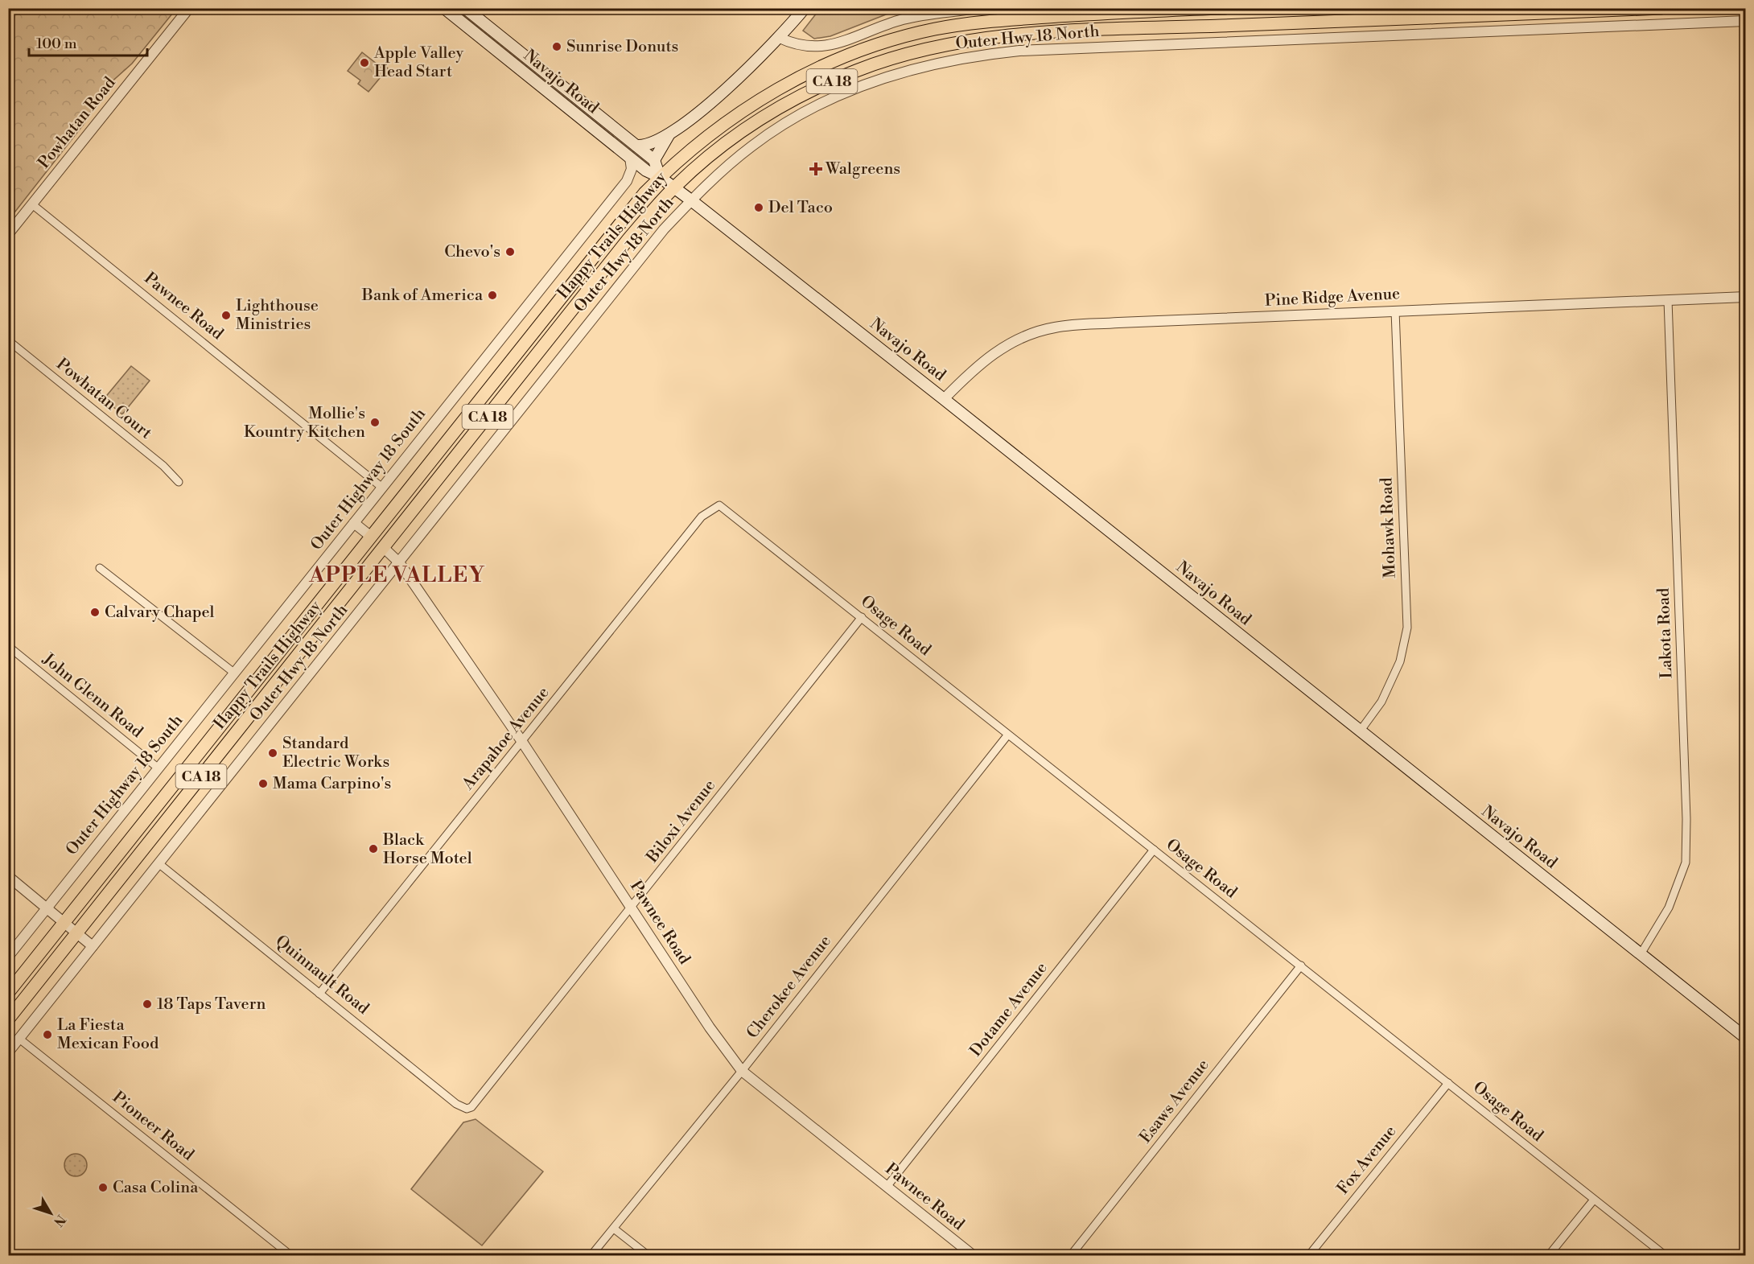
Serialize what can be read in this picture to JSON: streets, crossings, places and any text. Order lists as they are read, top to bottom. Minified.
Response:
{"streets":{"main road":["CA 18","Navajo Road","Happy Trails Highway"],"street":["Outer Hwy 18 North","Powhatan Road","Pine Ridge Avenue","Pawnee Road","Powhatan Court","Outer Highway 18 South","Mohawk Road","Osage Road","Lakota Road","John Glenn Road","Arapahoe Avenue","Biloxi Avenue","Quinnault Road","Cherokee Avenue","Dotame Avenue","Esaws Avenue","Pioneer Road","Fox Avenue"]},"crossings":[["Outer Hwy 18 North","Navajo Road"],["Outer Hwy 18 North","Pawnee Road"],["Outer Hwy 18 North","Quinnault Road"],["Outer Hwy 18 North","Pioneer Road"],["Navajo Road","Happy Trails Highway"],["Navajo Road","Pine Ridge Avenue"],["Navajo Road","Mohawk Road"],["Navajo Road","Lakota Road"],["Powhatan Road","Pawnee Road"],["Happy Trails Highway","Pawnee Road"],["Pine Ridge Avenue","Mohawk Road"],["Pine Ridge Avenue","Lakota Road"],["Pawnee Road","Outer Highway 18 South"],["Pawnee Road","Arapahoe Avenue"],["Pawnee Road","Biloxi Avenue"],["Pawnee Road","Cherokee Avenue"],["Pawnee Road","Dotame Avenue"],["Outer Highway 18 South","John Glenn Road"],["Osage Road","Arapahoe Avenue"],["Osage Road","Biloxi Avenue"],["Osage Road","Cherokee Avenue"],["Osage Road","Dotame Avenue"],["Osage Road","Esaws Avenue"],["Osage Road","Fox Avenue"],["Arapahoe Avenue","Quinnault Road"],["Biloxi Avenue","Quinnault Road"]],"districts":["APPLE VALLEY"],"places":{"other":["Sunrise Donuts","Apple Valley Head Start","Del Taco","Chevo's","Bank of America","Lighthouse Ministries","Mollie's Kountry Kitchen","Calvary Chapel","Standard Electric Works","Mama Carpino's","Black Horse Motel","18 Taps Tavern","La Fiesta Mexican Food","Casa Colina"],"health":["Walgreens"]},"scale_bar":"100 m","north":"bottom right"}
